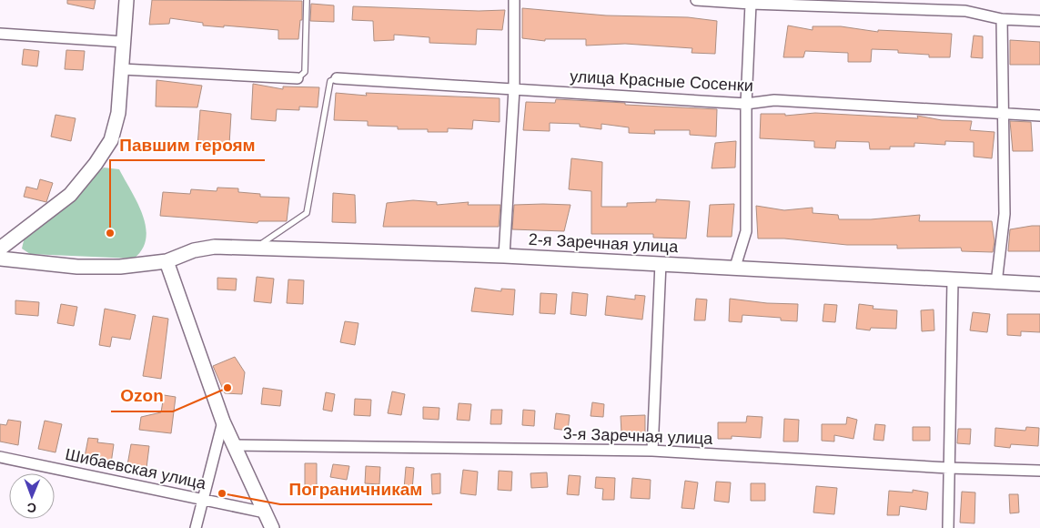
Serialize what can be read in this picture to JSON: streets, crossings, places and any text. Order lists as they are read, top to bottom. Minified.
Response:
{"streets":{"main road":["2-я Заречная улица"],"street":["улица Красные Сосенки","3-я Заречная улица","Шибаевская улица"]},"places":["Павшим героям","Ozon","Пограничникам"],"north":"bottom"}
